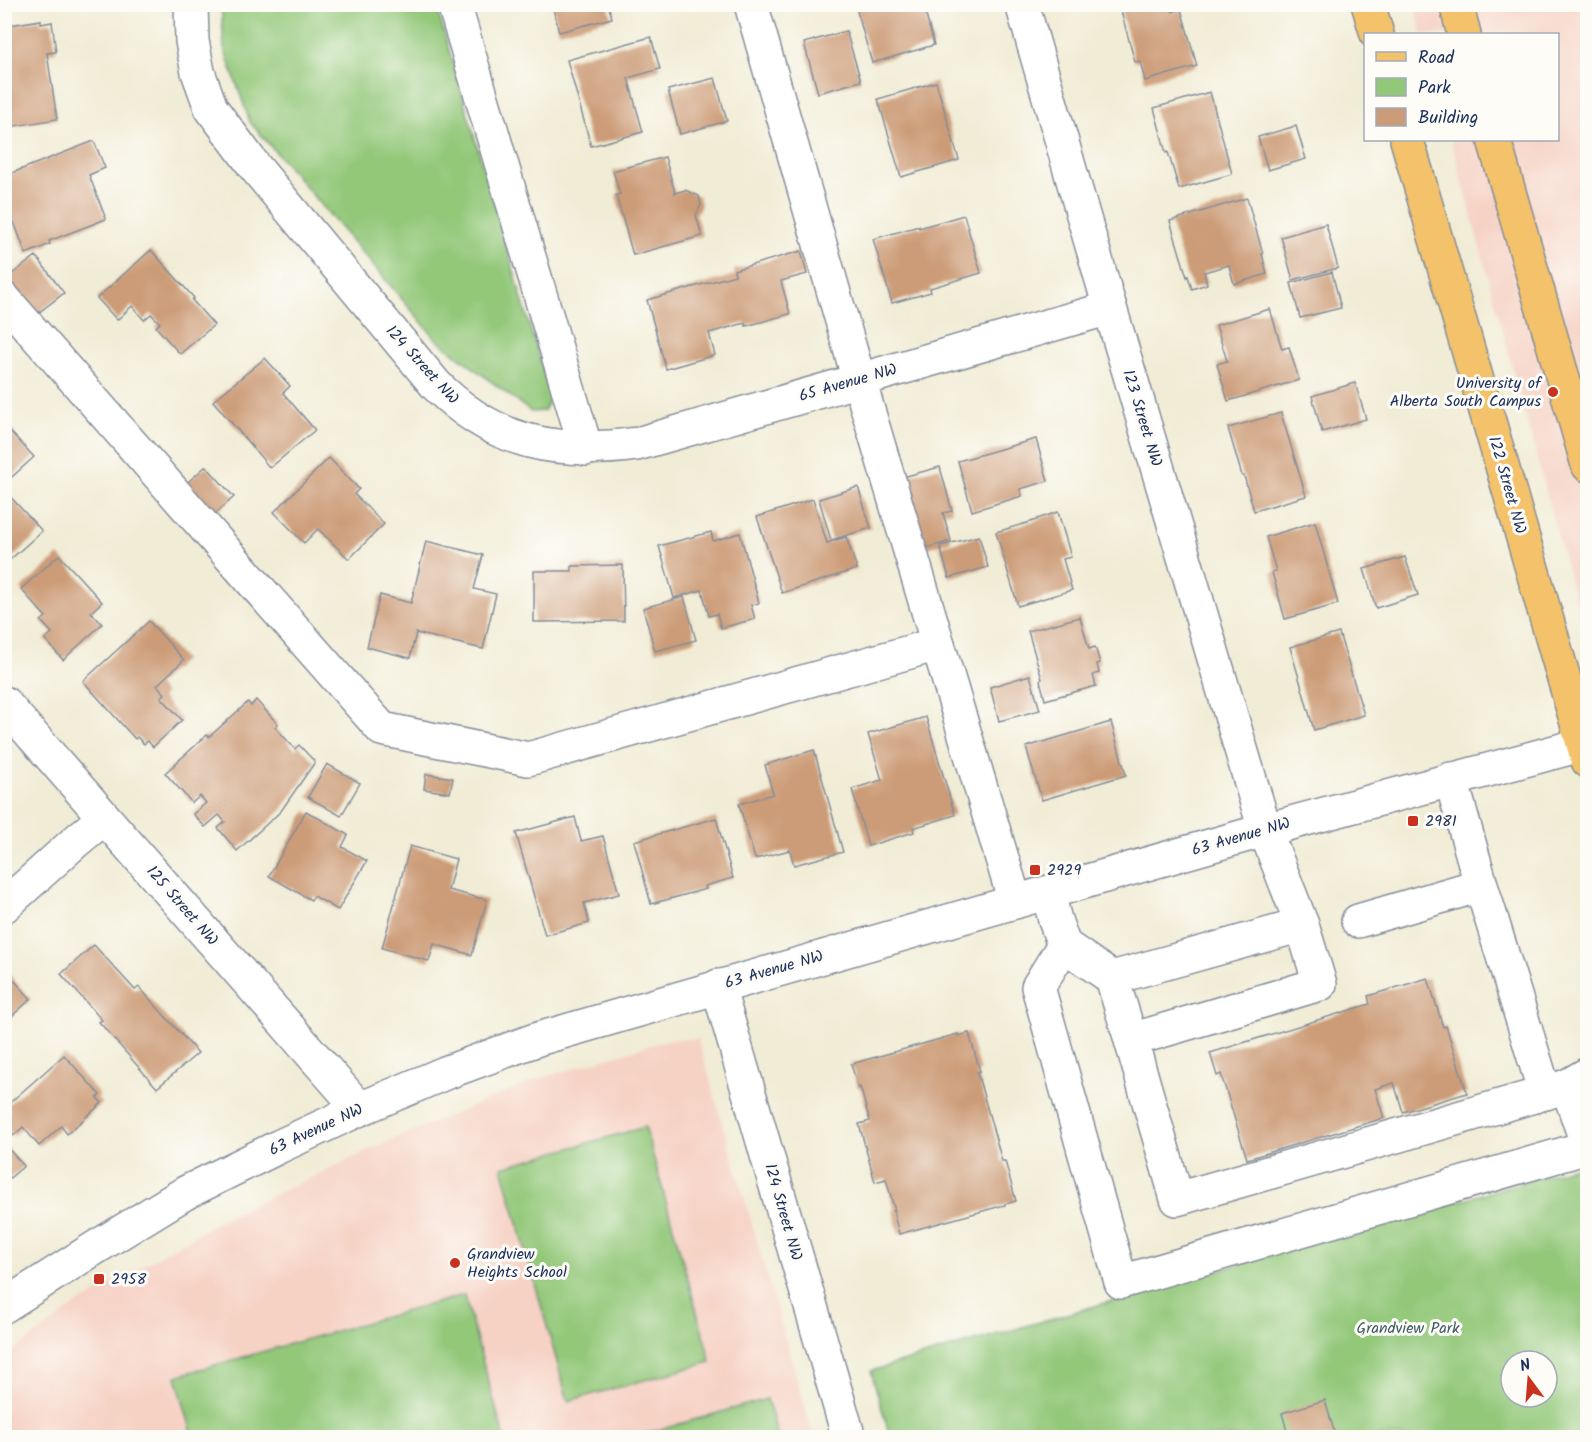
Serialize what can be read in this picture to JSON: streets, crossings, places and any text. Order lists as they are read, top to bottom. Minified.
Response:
{"streets":{"main road":["122 Street NW"],"street":["124 Street NW","65 Avenue NW","123 Street NW","63 Avenue NW","125 Street NW"]},"crossings":[["124 Street NW","65 Avenue NW"],["124 Street NW","63 Avenue NW"],["65 Avenue NW","123 Street NW"],["123 Street NW","63 Avenue NW"],["122 Street NW","63 Avenue NW"],["63 Avenue NW","125 Street NW"]],"parks":["Grandview Park"],"places":{"other":["University of Alberta South Campus","Grandview Heights School"],"transit":["2981","2929","2958"]},"legend":["Road","Park","Building"],"north":"top"}
